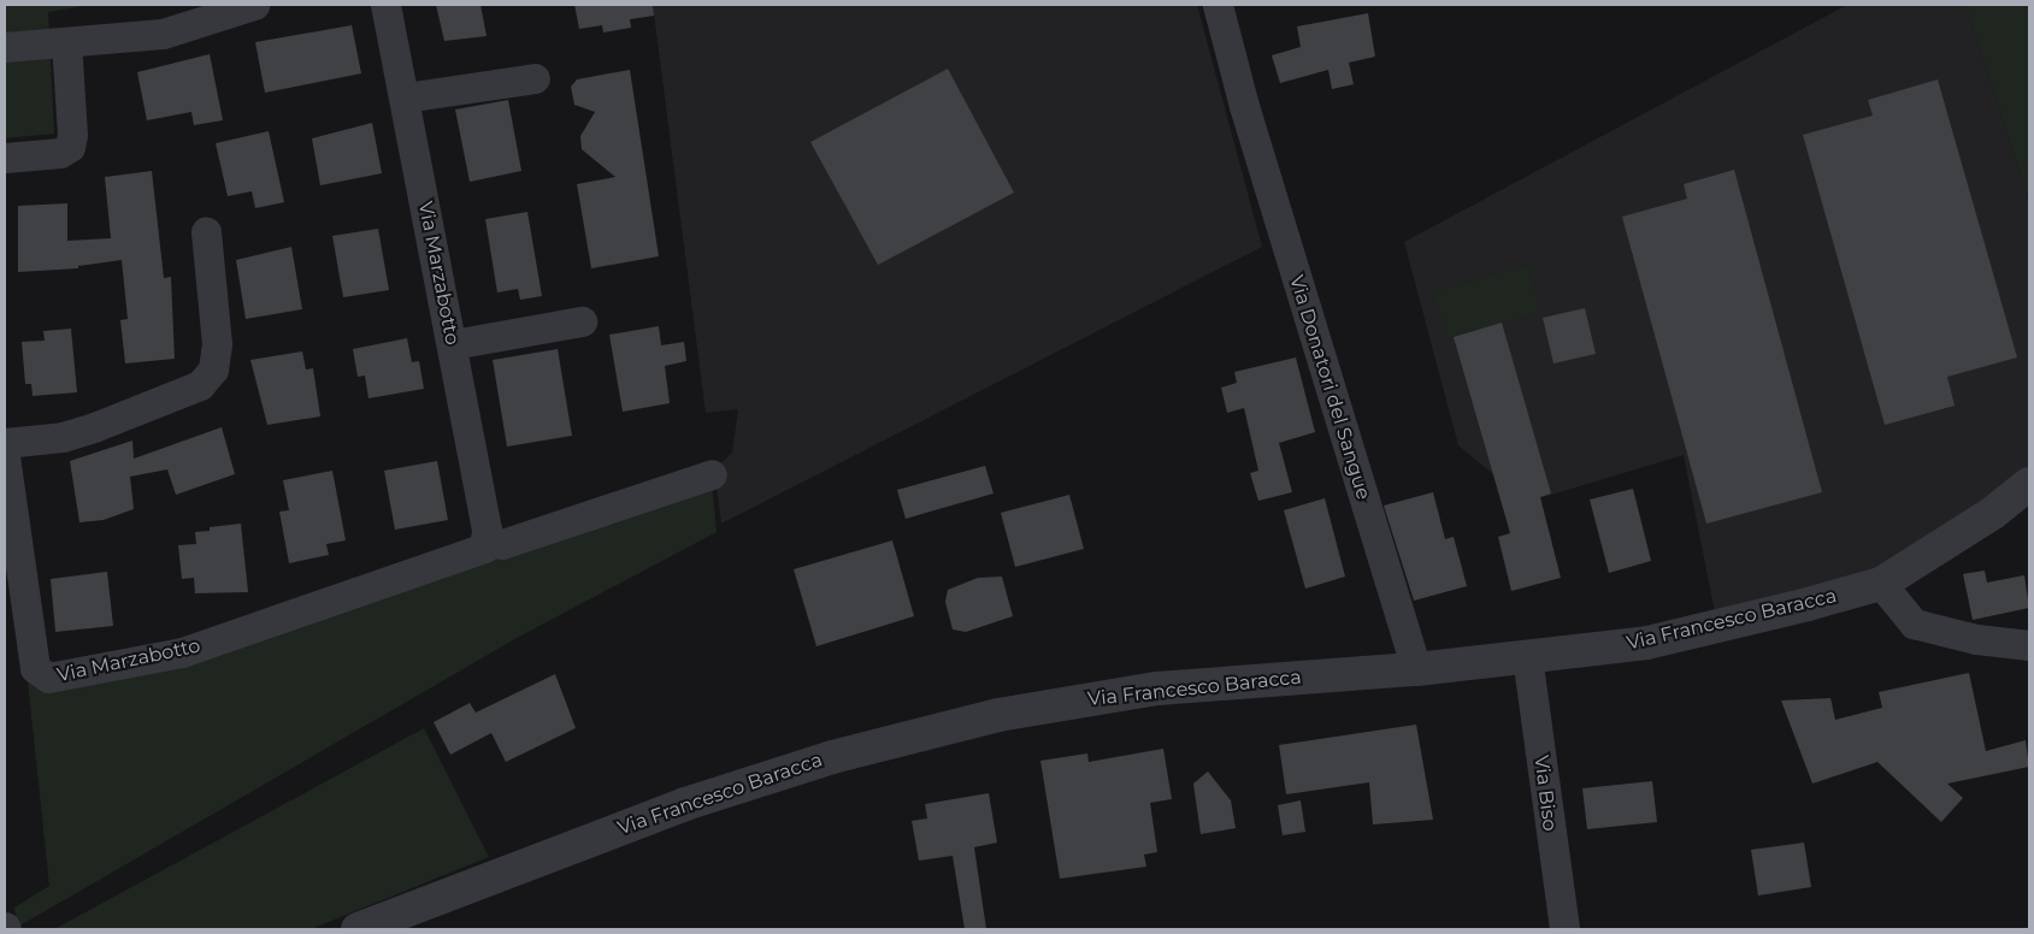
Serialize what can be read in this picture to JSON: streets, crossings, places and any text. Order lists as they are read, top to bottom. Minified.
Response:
{"streets":{"street":["Via Marzabotto","Via Donatori del Sangue","Via Francesco Baracca","Via Biso"]},"crossings":[["Via Donatori del Sangue","Via Francesco Baracca"],["Via Francesco Baracca","Via Biso"]]}
